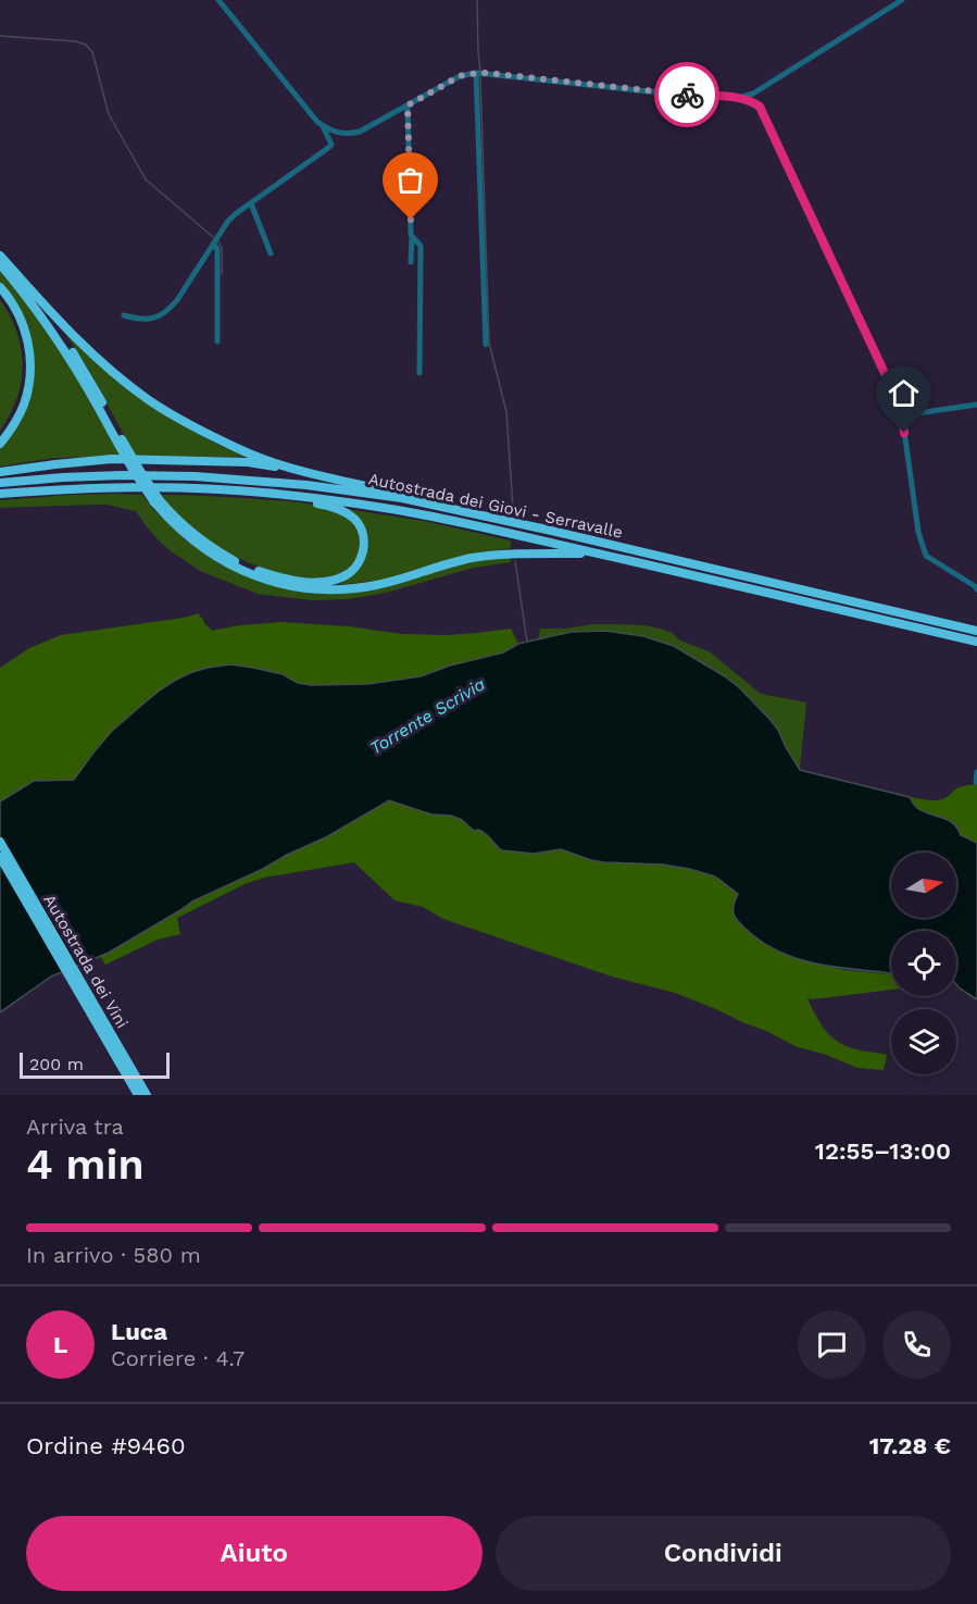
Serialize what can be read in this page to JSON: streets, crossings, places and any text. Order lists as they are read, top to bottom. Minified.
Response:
{"streets":{"highway":["Autostrada dei Giovi - Serravalle","Autostrada dei Vini"]},"water":["Torrente Scrivia"],"scale_bar":"200 m","north":"right","page":{"scale":"200 m","heading":["4 min","Arriva tra","12:55–13:00"],"panel":["Luca","Corriere · 4.7","Ordine #9460","17.28 €"],"bar":"In arrivo · 580 m","round":"L","buttons":["Aiuto","Condividi"]}}
